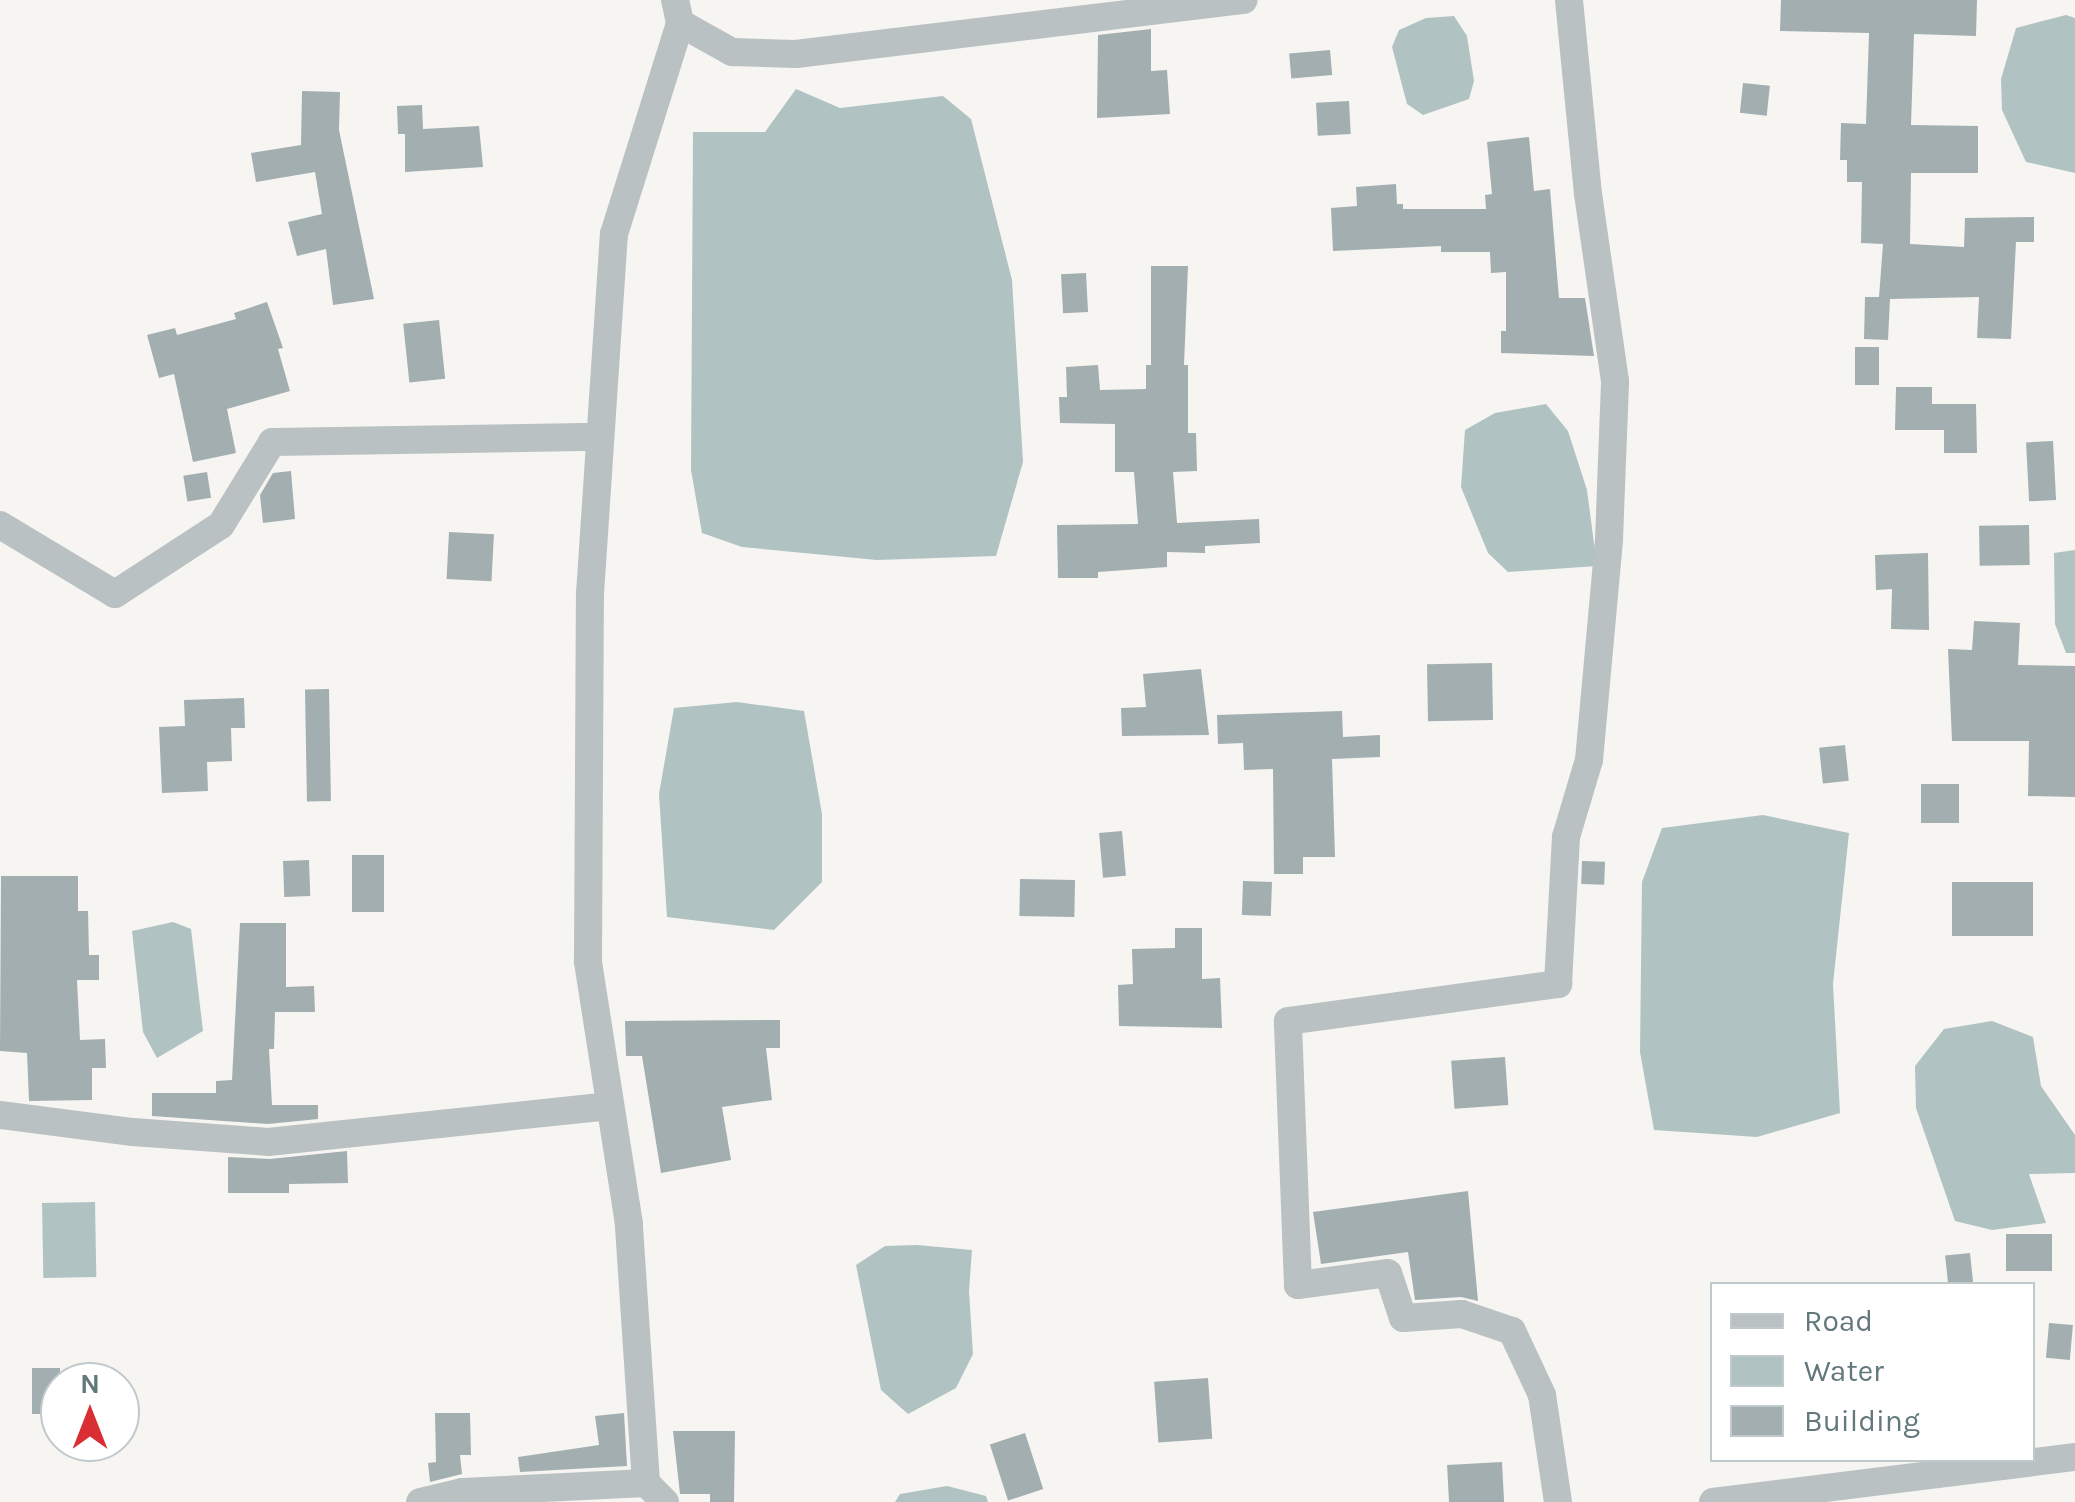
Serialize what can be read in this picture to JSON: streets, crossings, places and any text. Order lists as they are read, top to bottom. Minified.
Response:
{"legend":["Road","Water","Building"],"north":"top"}
